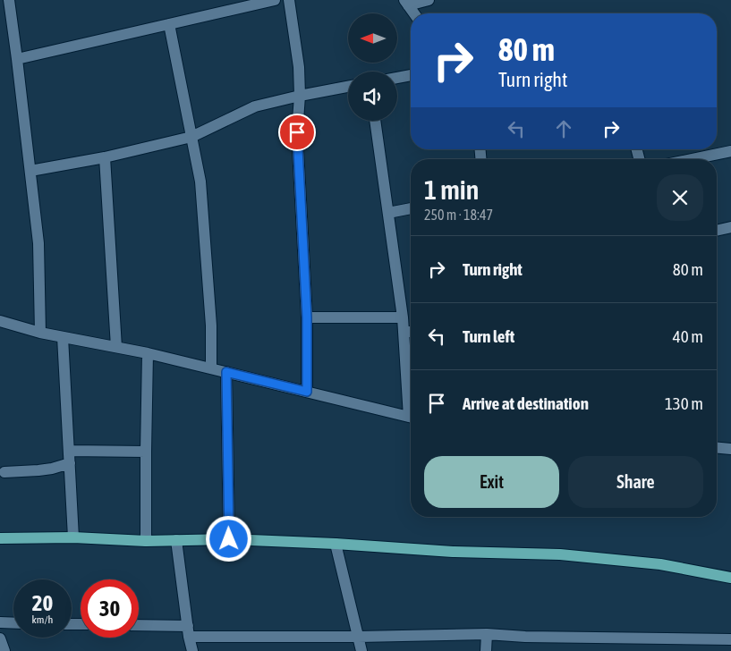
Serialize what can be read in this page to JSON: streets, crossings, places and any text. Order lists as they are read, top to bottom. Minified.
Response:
{"north":"left","page":{"turn":["80 m","Turn right"],"heading":["1 min","250 m · 18:47"],"list":[{"name":"Turn right","value":"80 m"},{"name":"Turn left","value":"40 m"},{"name":"Arrive at destination","value":"130 m"}],"buttons":["Exit","Share"],"speed":"20 km/h","limit":"30"}}
